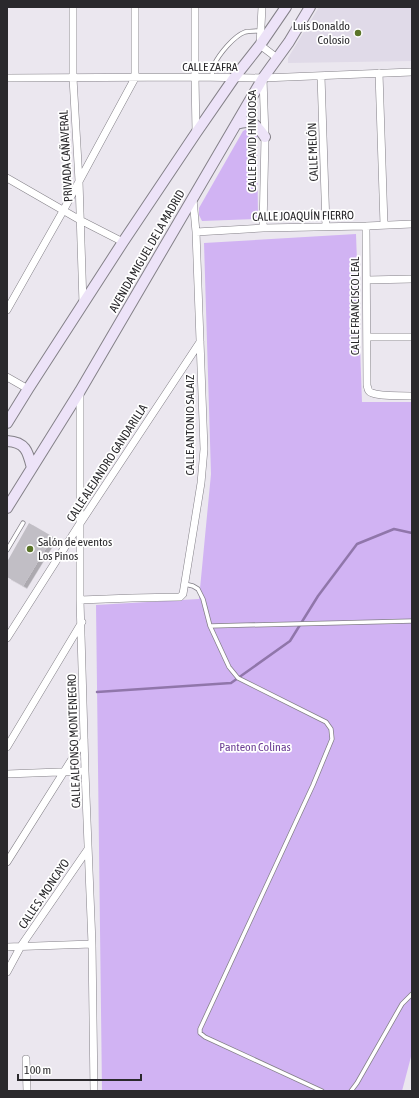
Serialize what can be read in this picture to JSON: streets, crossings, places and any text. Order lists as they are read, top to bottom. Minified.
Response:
{"streets":{"main road":["AVENIDA MIGUEL DE LA MADRID"],"street":["CALLE ZAFRA","CALLE DAVID HINOJOSA","CALLE MELÓN","PRIVADA CAÑAVERAL","CALLE JOAQUÍN FIERRO","CALLE FRANCISCO LEAL","CALLE ANTONIO SALAIZ","CALLE ALEJANDRO GANDARILLA","CALLE ALFONSO MONTENEGRO","CALLE S. MONCAYO"]},"crossings":[["CALLE ZAFRA","CALLE DAVID HINOJOSA"],["CALLE ZAFRA","CALLE MELÓN"],["CALLE ZAFRA","PRIVADA CAÑAVERAL"],["CALLE ZAFRA","AVENIDA MIGUEL DE LA MADRID"],["CALLE DAVID HINOJOSA","CALLE JOAQUÍN FIERRO"],["CALLE DAVID HINOJOSA","AVENIDA MIGUEL DE LA MADRID"],["CALLE MELÓN","CALLE JOAQUÍN FIERRO"],["PRIVADA CAÑAVERAL","AVENIDA MIGUEL DE LA MADRID"],["CALLE JOAQUÍN FIERRO","CALLE FRANCISCO LEAL"],["CALLE JOAQUÍN FIERRO","CALLE ANTONIO SALAIZ"],["AVENIDA MIGUEL DE LA MADRID","CALLE ANTONIO SALAIZ"],["AVENIDA MIGUEL DE LA MADRID","CALLE ALFONSO MONTENEGRO"],["CALLE ANTONIO SALAIZ","CALLE ALEJANDRO GANDARILLA"],["CALLE ANTONIO SALAIZ","CALLE ALFONSO MONTENEGRO"],["CALLE ALEJANDRO GANDARILLA","CALLE ALFONSO MONTENEGRO"],["CALLE ALFONSO MONTENEGRO","CALLE S. MONCAYO"]],"parks":["Panteon Colinas"],"places":["Luis Donaldo Colosio","Salón de eventos Los Pinos"],"scale_bar":"100 m"}
